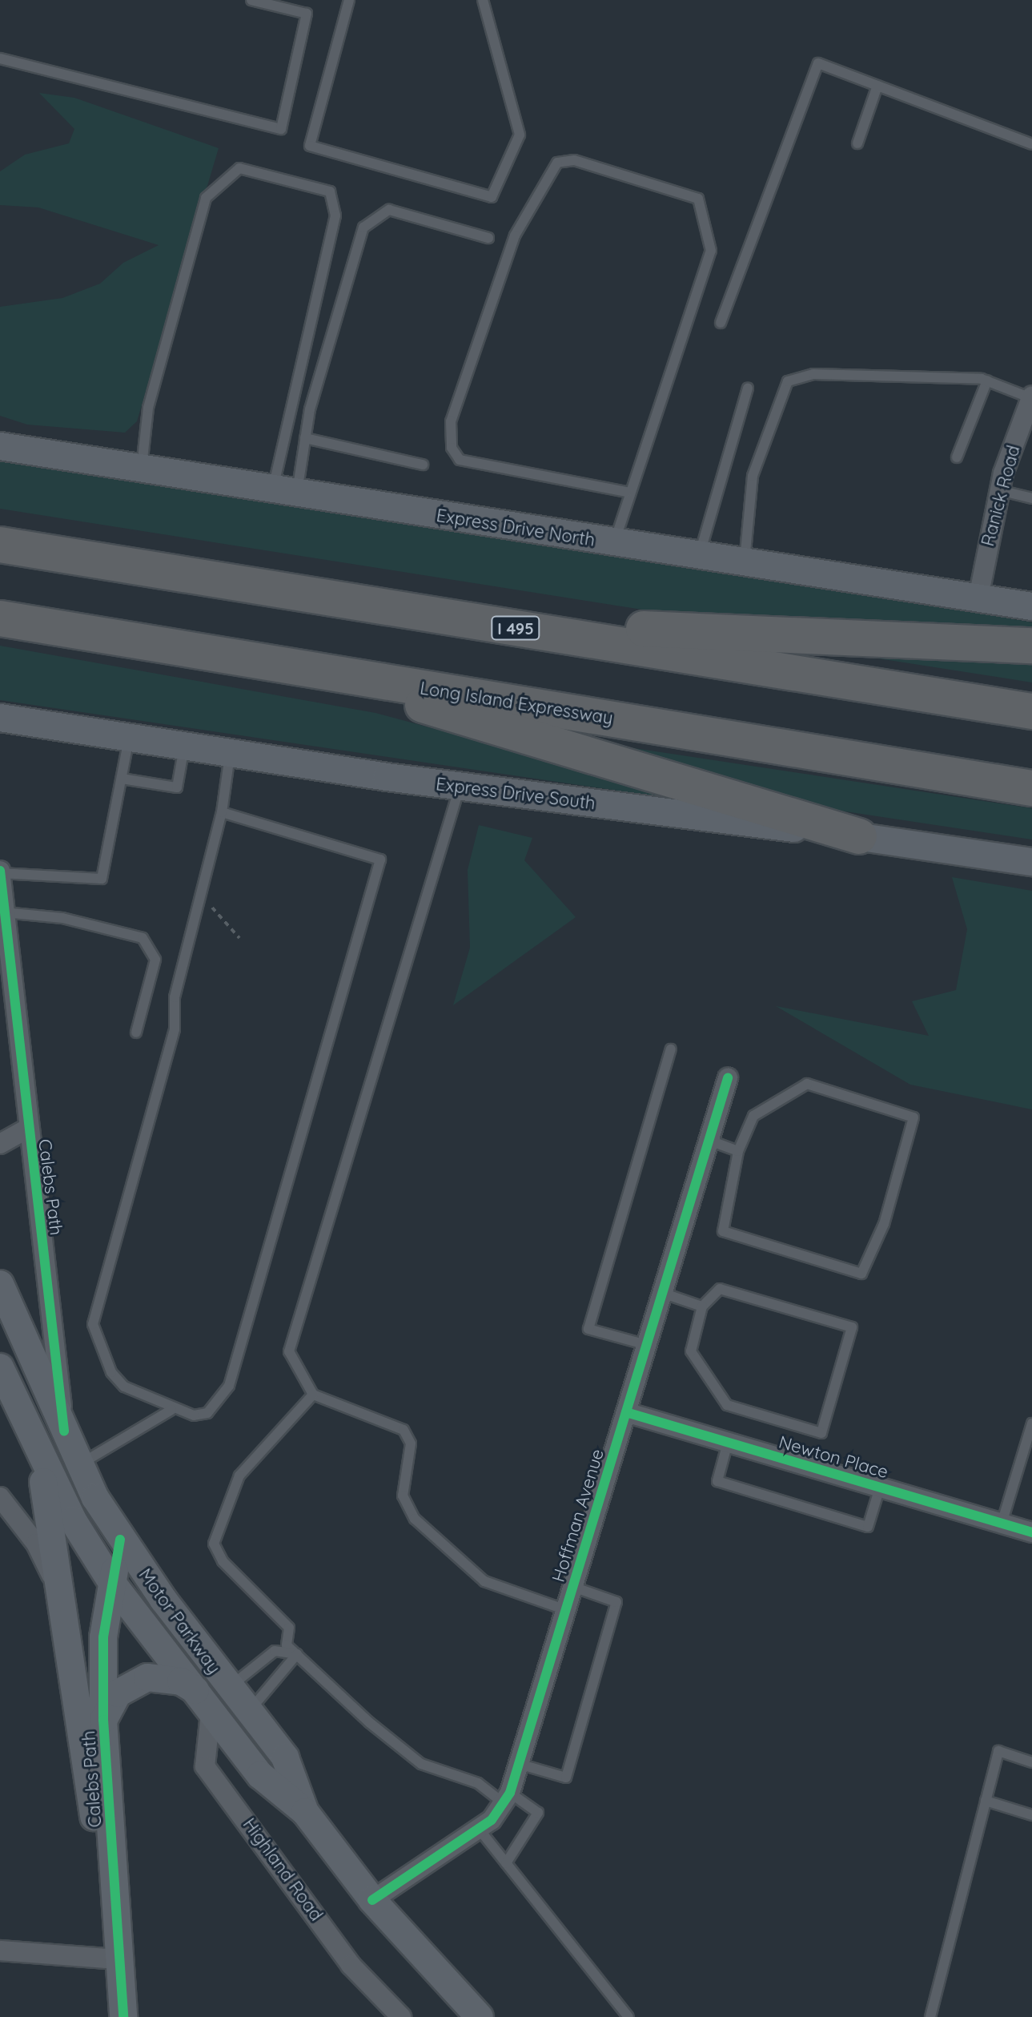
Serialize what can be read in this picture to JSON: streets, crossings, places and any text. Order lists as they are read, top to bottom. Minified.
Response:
{"streets":{"highway":["I 495","Long Island Expressway"],"main road":["Express Drive North","Express Drive South","Calebs Path","Motor Parkway"],"street":["Ranick Road","Newton Place","Hoffman Avenue","Highland Road"]},"crossings":[["Ranick Road","Express Drive North"],["Calebs Path","Motor Parkway"],["Calebs Path","Highland Road"],["Newton Place","Hoffman Avenue"],["Hoffman Avenue","Motor Parkway"],["Motor Parkway","Highland Road"]]}
